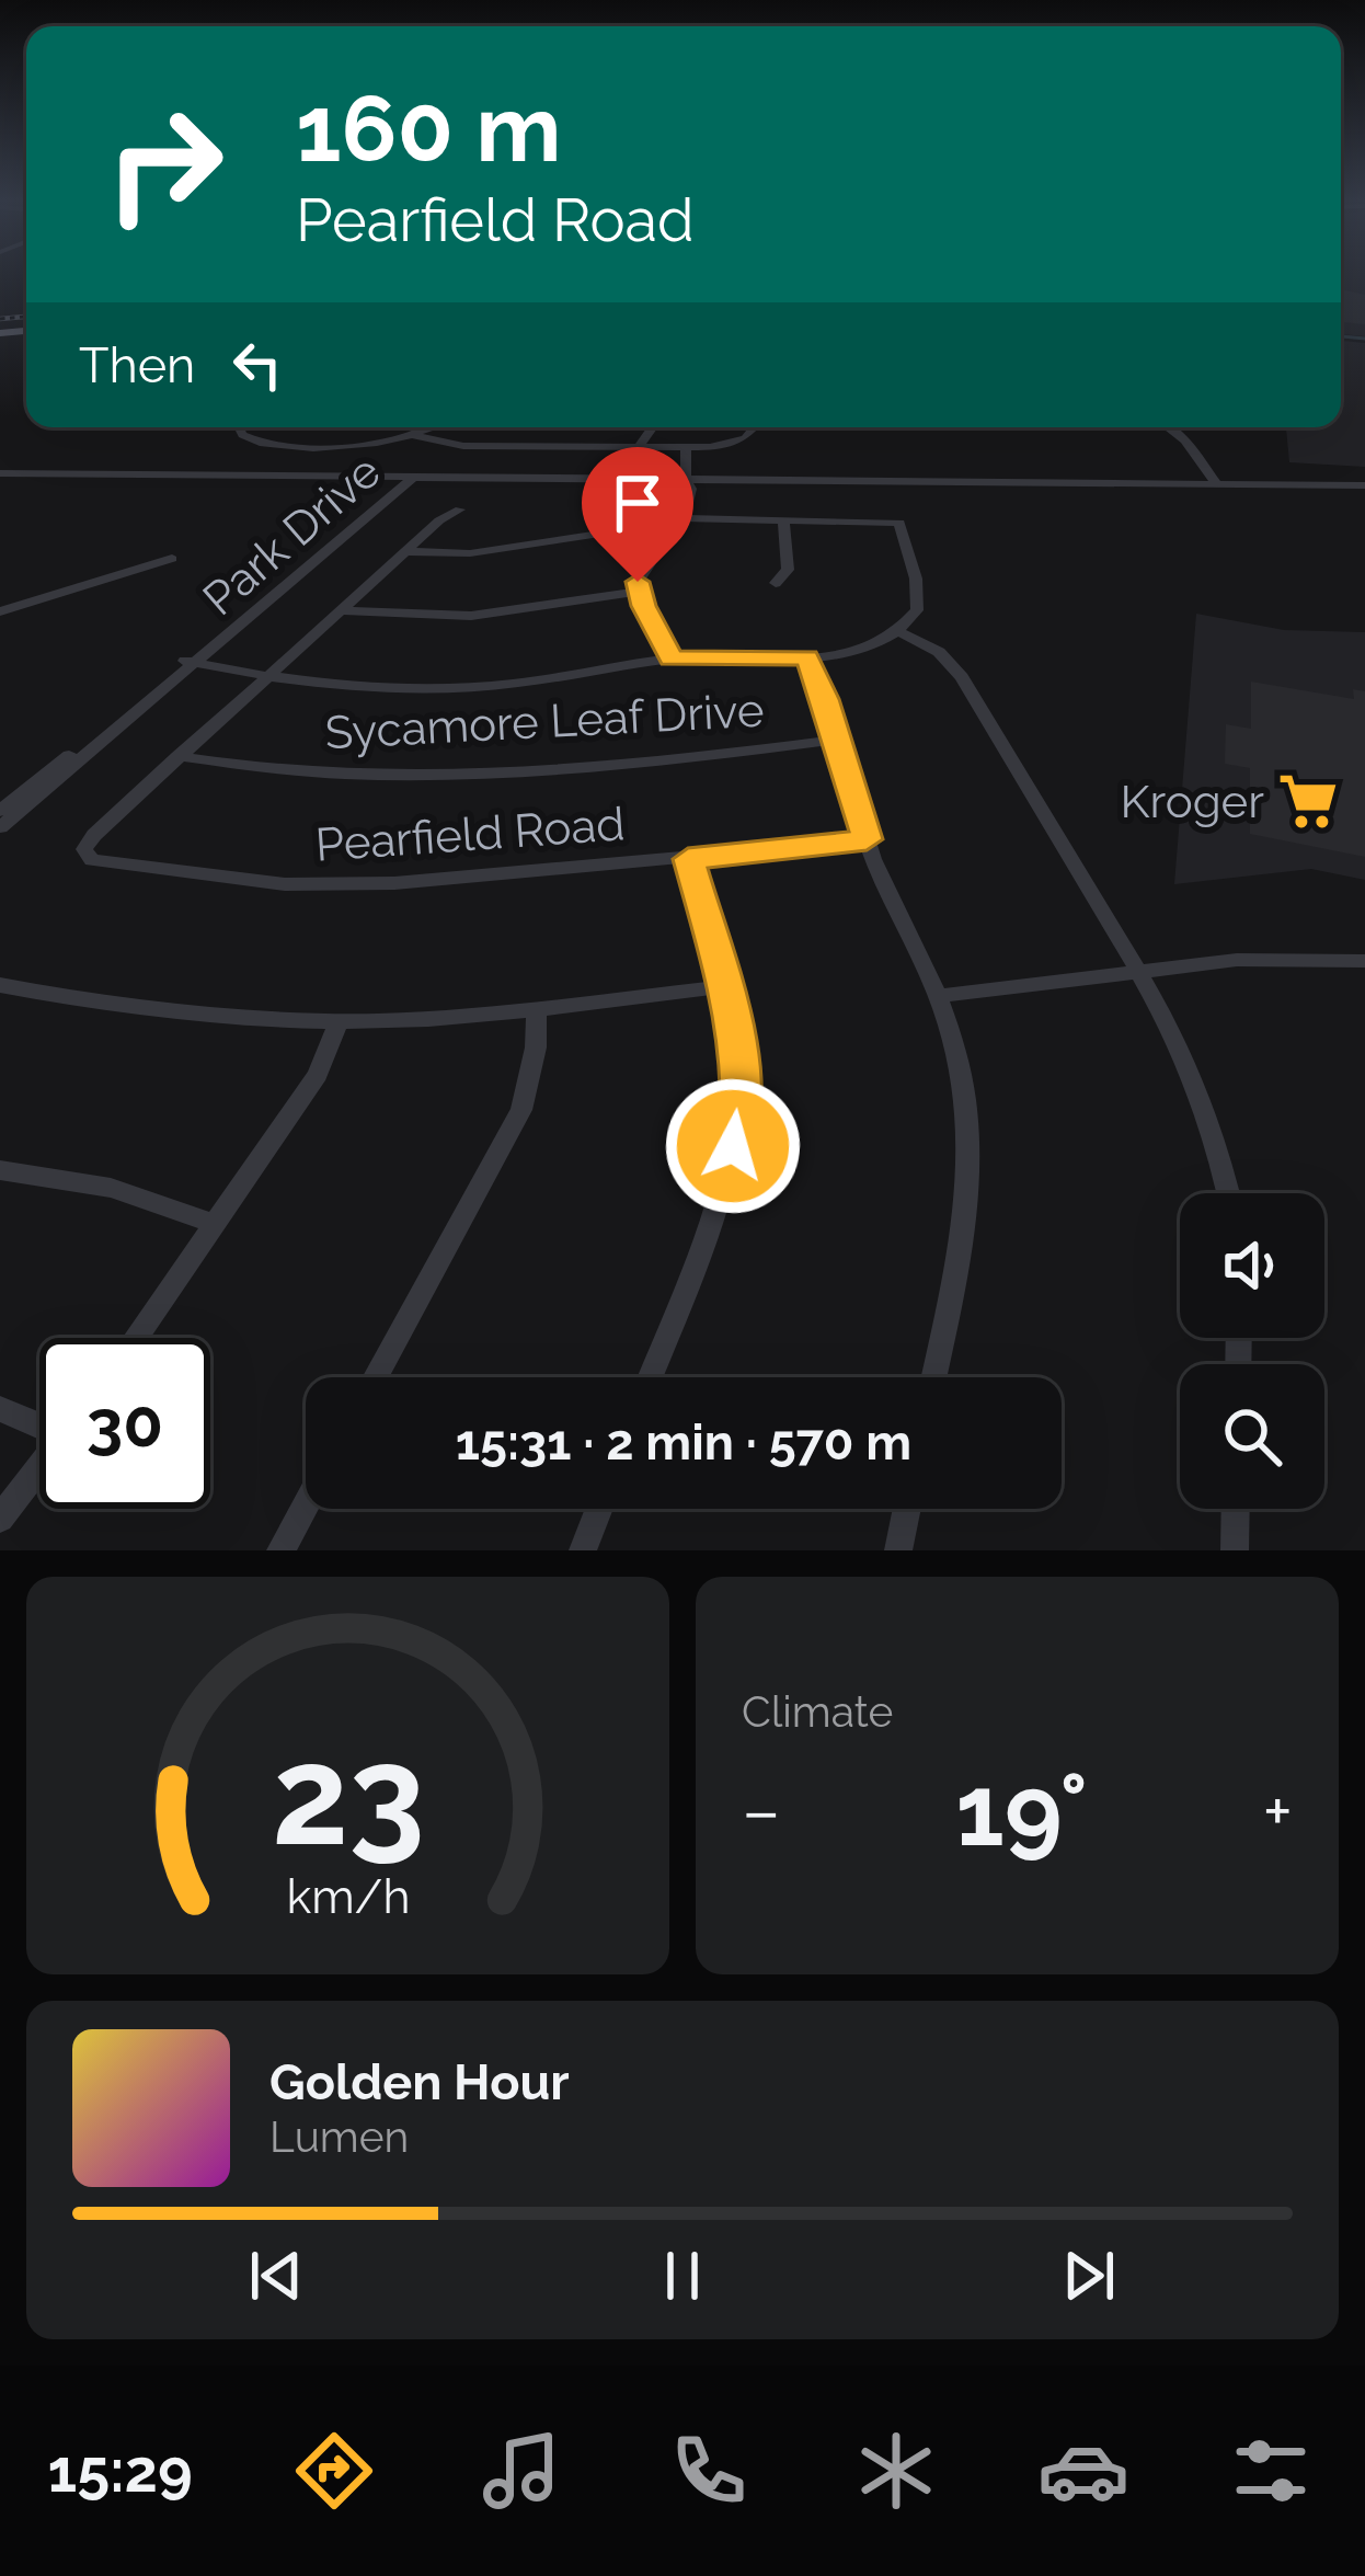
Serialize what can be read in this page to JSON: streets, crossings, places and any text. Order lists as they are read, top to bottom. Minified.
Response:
{"streets":{"street":["Park Drive","Sycamore Leaf Drive","Pearfield Road"]},"crossings":[["Sycamore Leaf Drive","Pearfield Road"]],"places":{"supermarket":["Kroger"]},"page":{"turn":["160 m","Pearfield Road"],"then":"Then","limit":"30","trip":"15:31 · 2 min · 570 m","tile":"Climate","heat":["−","19°","+"],"song":["Golden Hour","Lumen"],"tabs":"15:29","gauge":["23","km/h"]}}
